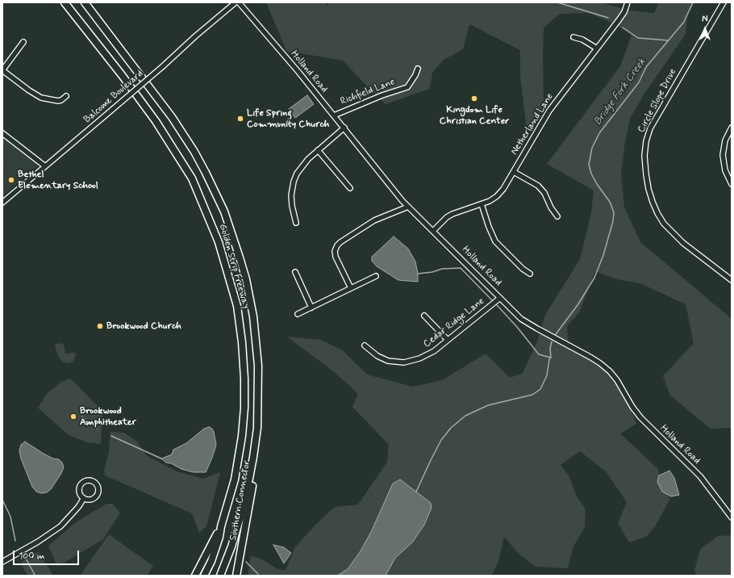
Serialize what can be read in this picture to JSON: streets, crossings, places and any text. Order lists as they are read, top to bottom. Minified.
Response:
{"streets":{"highway":["Golden Strip Freeway","Southern Connector"],"street":["Holland Road","Richfield Lane","Balcome Boulevard","Circle Slope Drive","Netherland Lane","Cedar Ridge Lane"]},"crossings":[["Holland Road","Richfield Lane"],["Holland Road","Netherland Lane"],["Holland Road","Cedar Ridge Lane"],["Golden Strip Freeway","Southern Connector"]],"water":["Bridge Fork Creek"],"places":["Kingdom Life Christian Center","Life Spring Community Church","Bethel Elementary School","Brookwood Church","Brookwood Amphitheater"],"scale_bar":"100 m","north":"top"}
